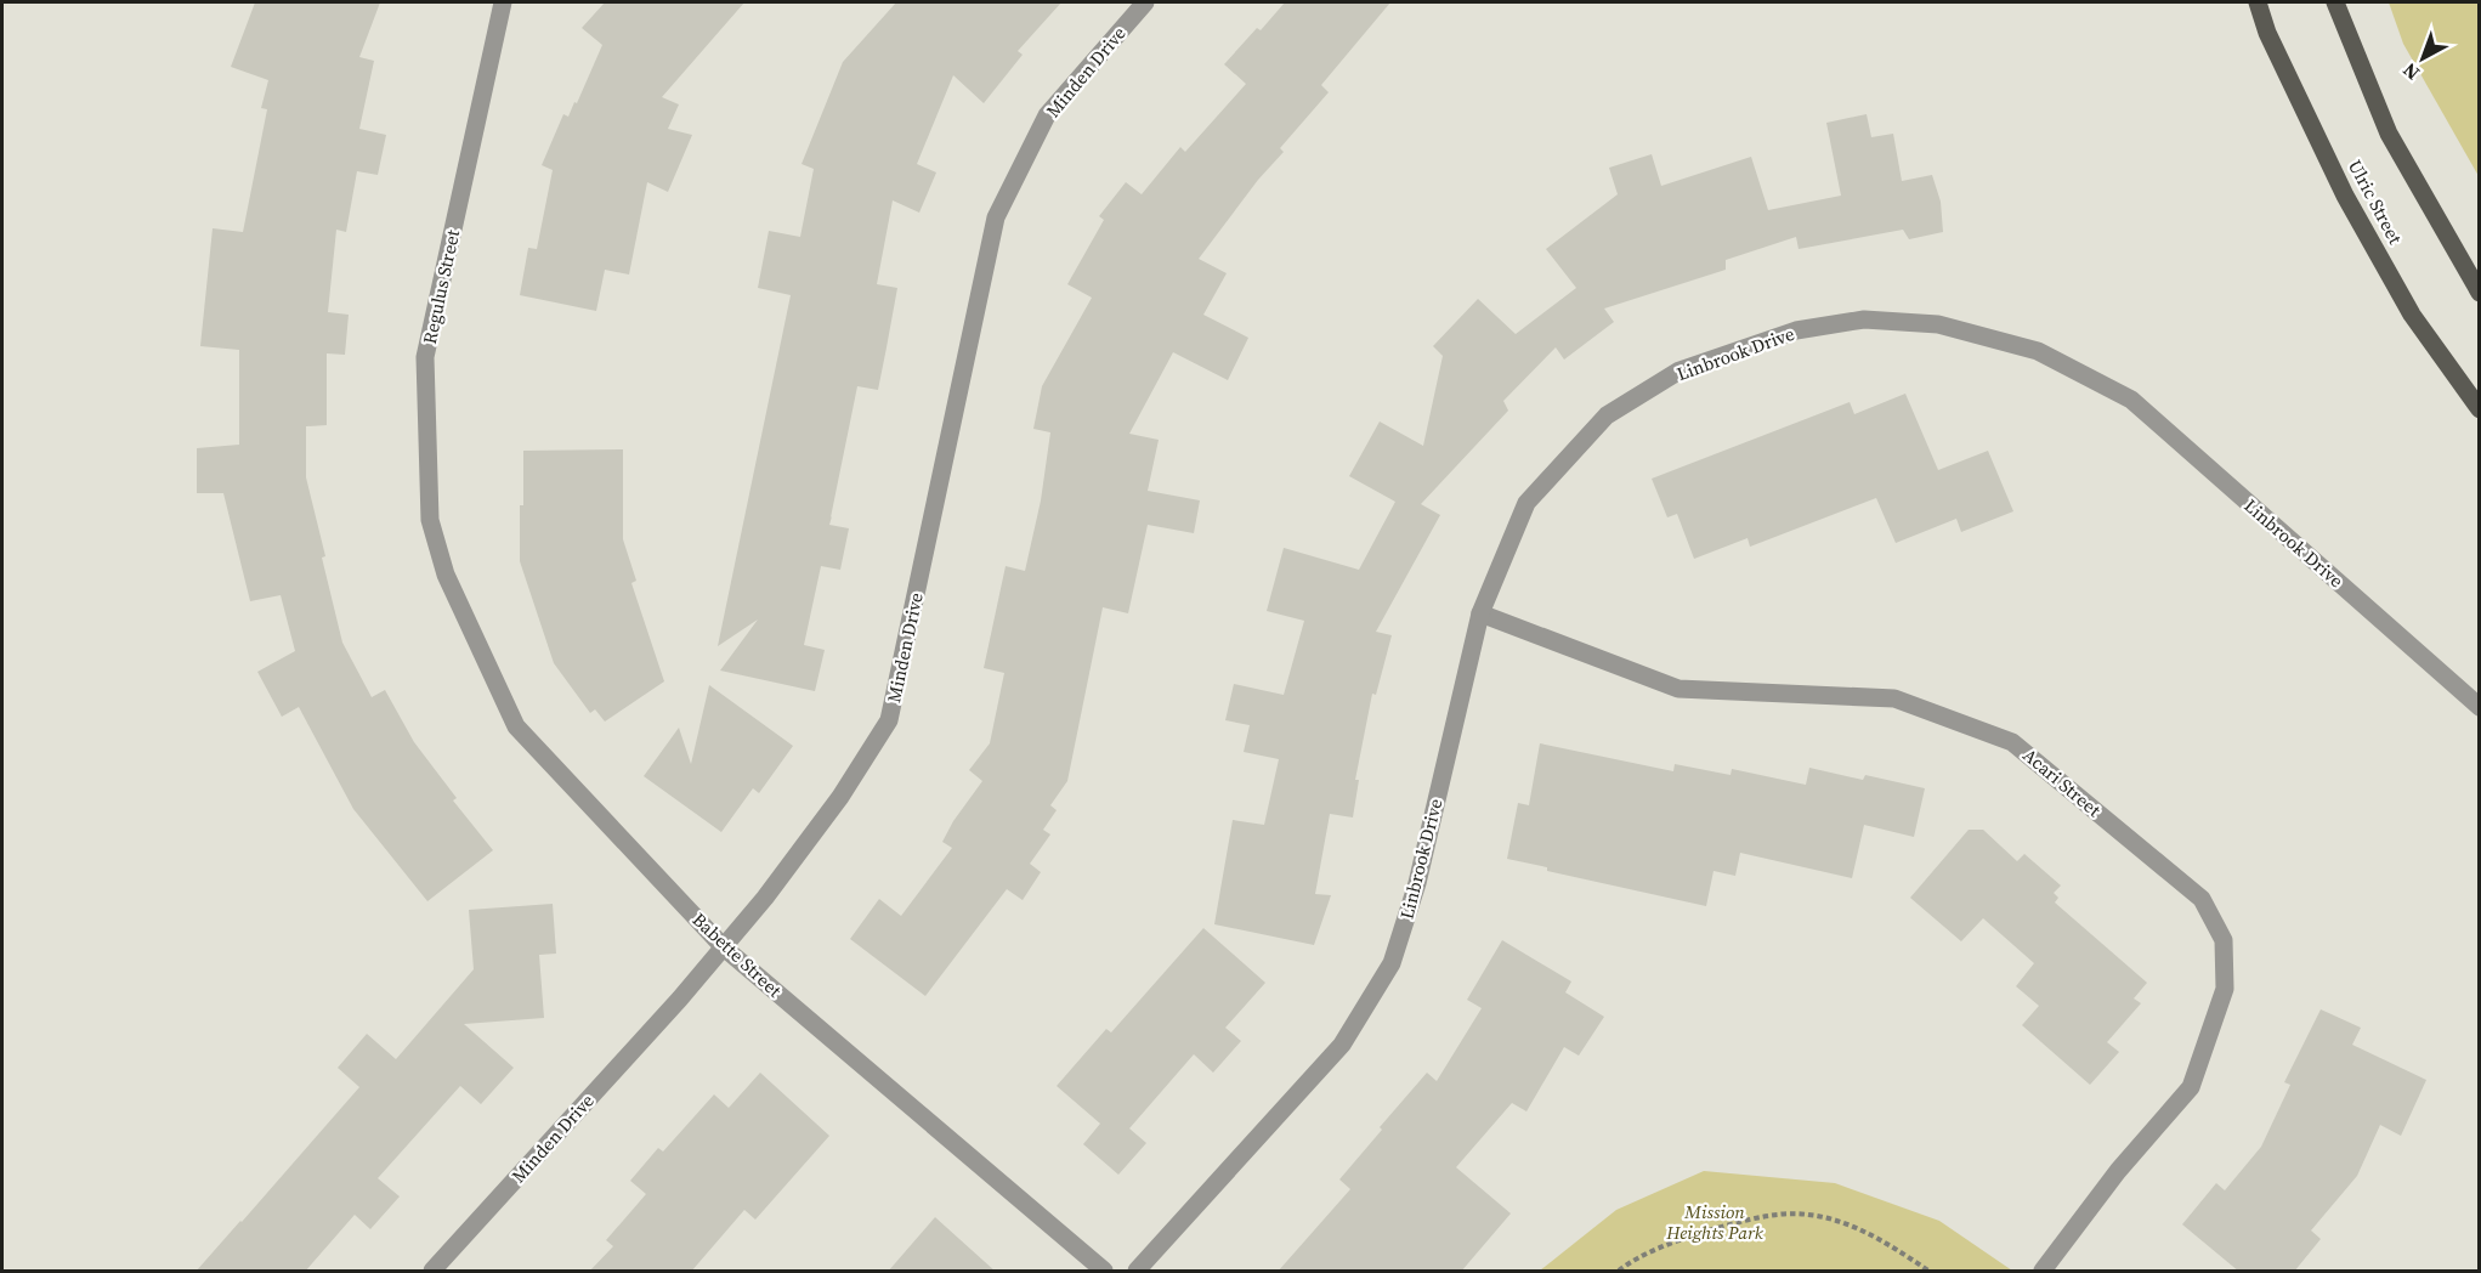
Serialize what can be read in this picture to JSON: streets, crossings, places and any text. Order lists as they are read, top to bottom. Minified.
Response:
{"streets":{"main road":["Ulric Street"],"street":["Minden Drive","Regulus Street","Linbrook Drive","Acari Street","Babette Street"]},"crossings":[["Minden Drive","Babette Street"],["Regulus Street","Babette Street"],["Linbrook Drive","Acari Street"]],"parks":["Mission Heights Park"],"north":"bottom left"}
